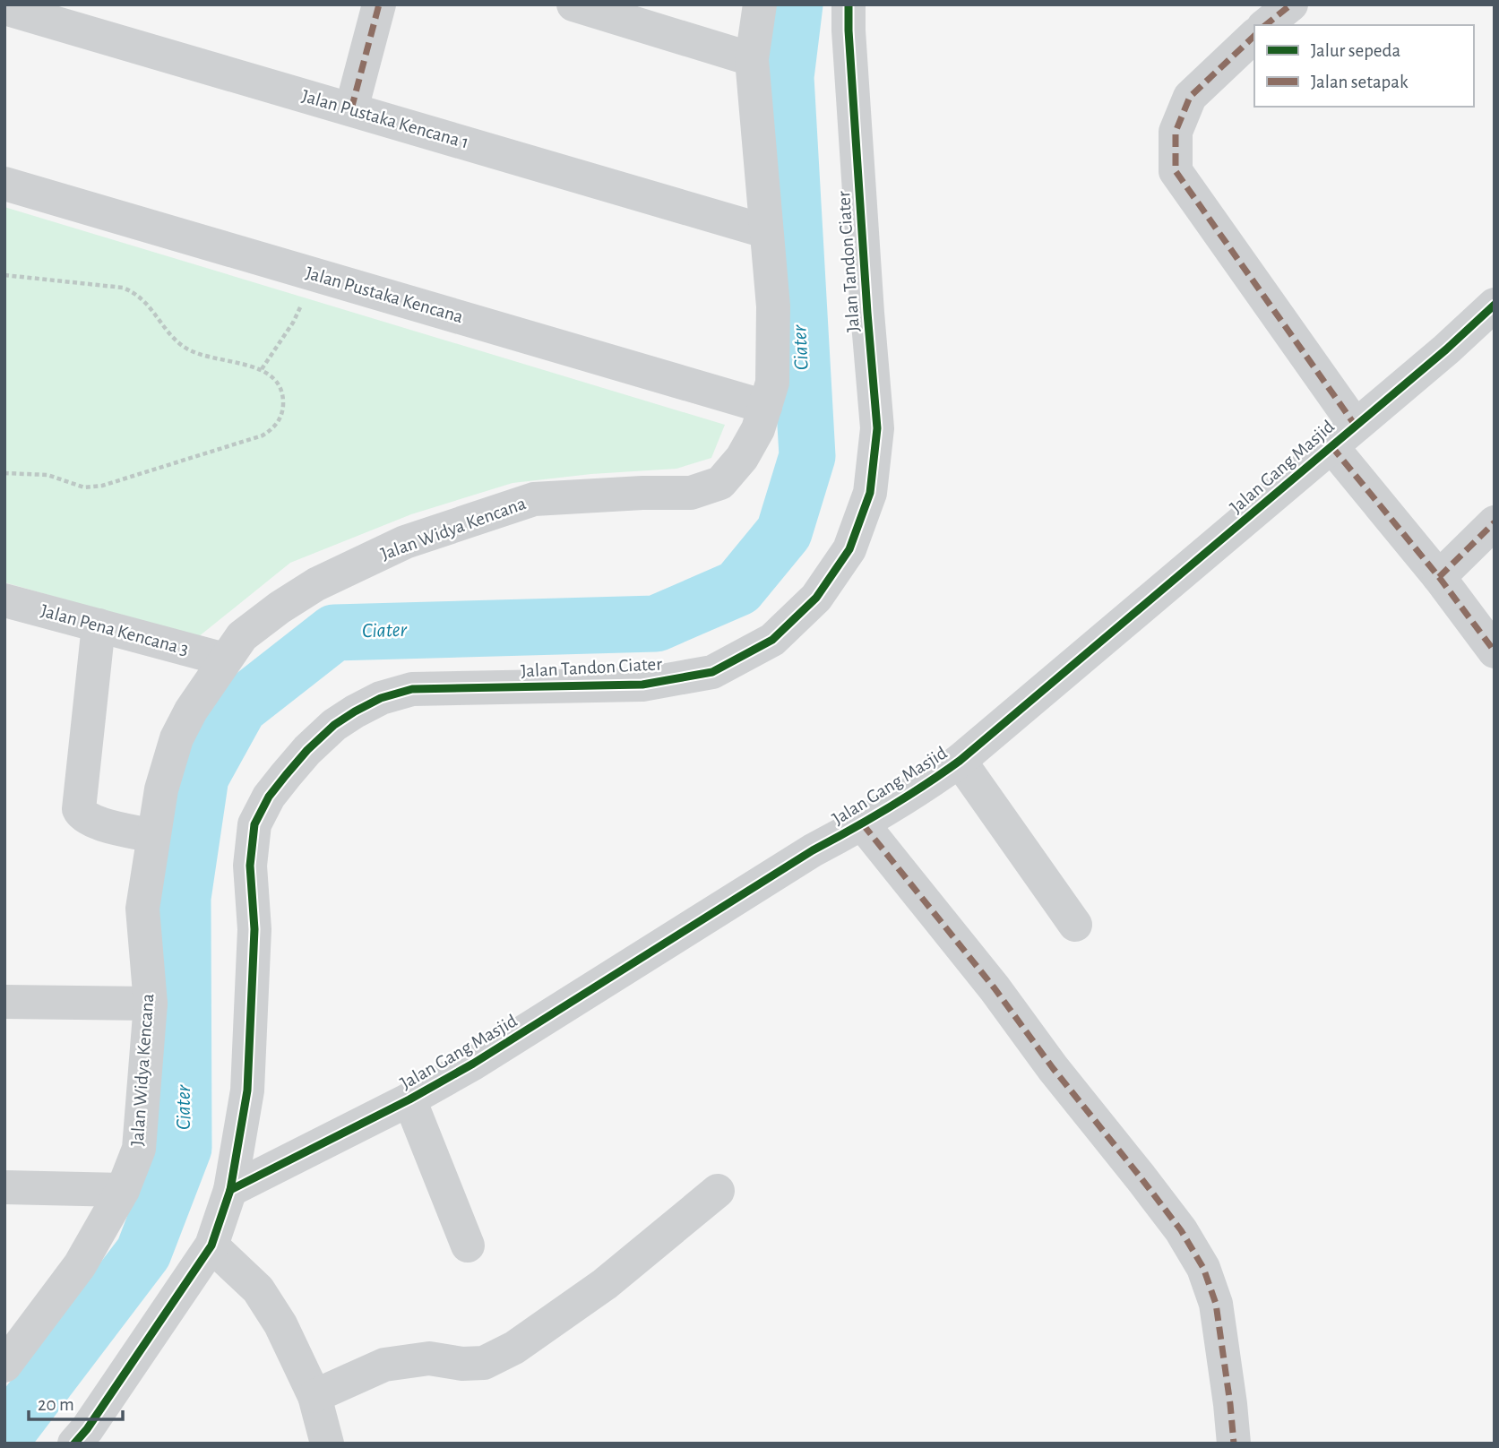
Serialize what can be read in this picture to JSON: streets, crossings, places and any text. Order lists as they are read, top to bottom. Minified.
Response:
{"streets":{"street":["Jalan Pustaka Kencana 1","Jalan Tandon Ciater","Jalan Pustaka Kencana","Jalan Gang Masjid","Jalan Widya Kencana","Jalan Pena Kencana 3"]},"crossings":[["Jalan Pustaka Kencana 1","Jalan Widya Kencana"],["Jalan Tandon Ciater","Jalan Gang Masjid"],["Jalan Pustaka Kencana","Jalan Widya Kencana"],["Jalan Widya Kencana","Jalan Pena Kencana 3"]],"water":["Ciater"],"legend":["Jalur sepeda","Jalan setapak"],"scale_bar":"20 m"}
